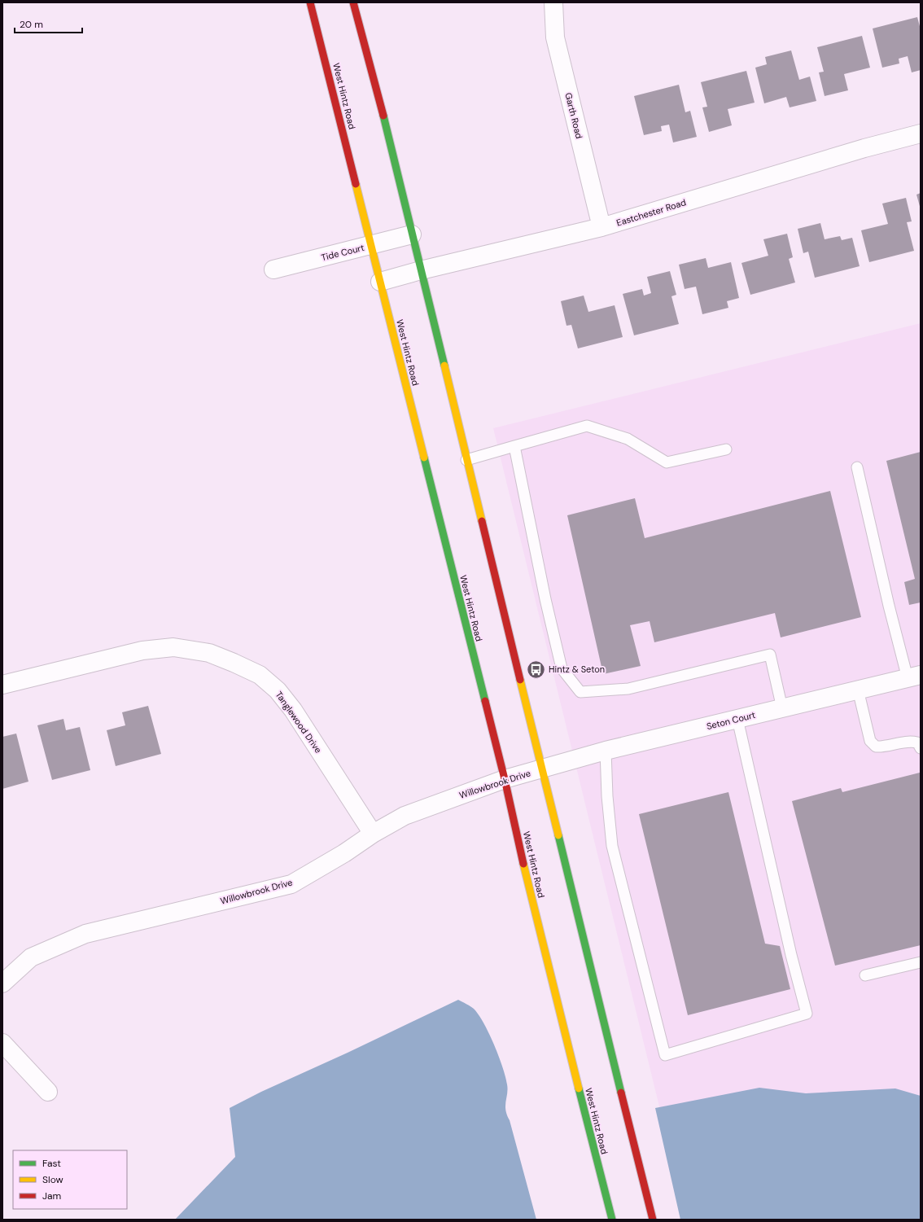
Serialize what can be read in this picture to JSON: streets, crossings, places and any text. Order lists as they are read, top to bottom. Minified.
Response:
{"streets":{"main road":["West Hintz Road"],"street":["Garth Road","Eastchester Road","Tide Court","Seton Court","Tanglewood Drive","Willowbrook Drive"]},"crossings":[["West Hintz Road","Eastchester Road"],["West Hintz Road","Tide Court"],["West Hintz Road","Willowbrook Drive"],["Garth Road","Eastchester Road"],["Seton Court","Willowbrook Drive"],["Tanglewood Drive","Willowbrook Drive"]],"places":{"bus stop":["Hintz & Seton"]},"legend":["Fast","Slow","Jam"],"scale_bar":"20 m"}
